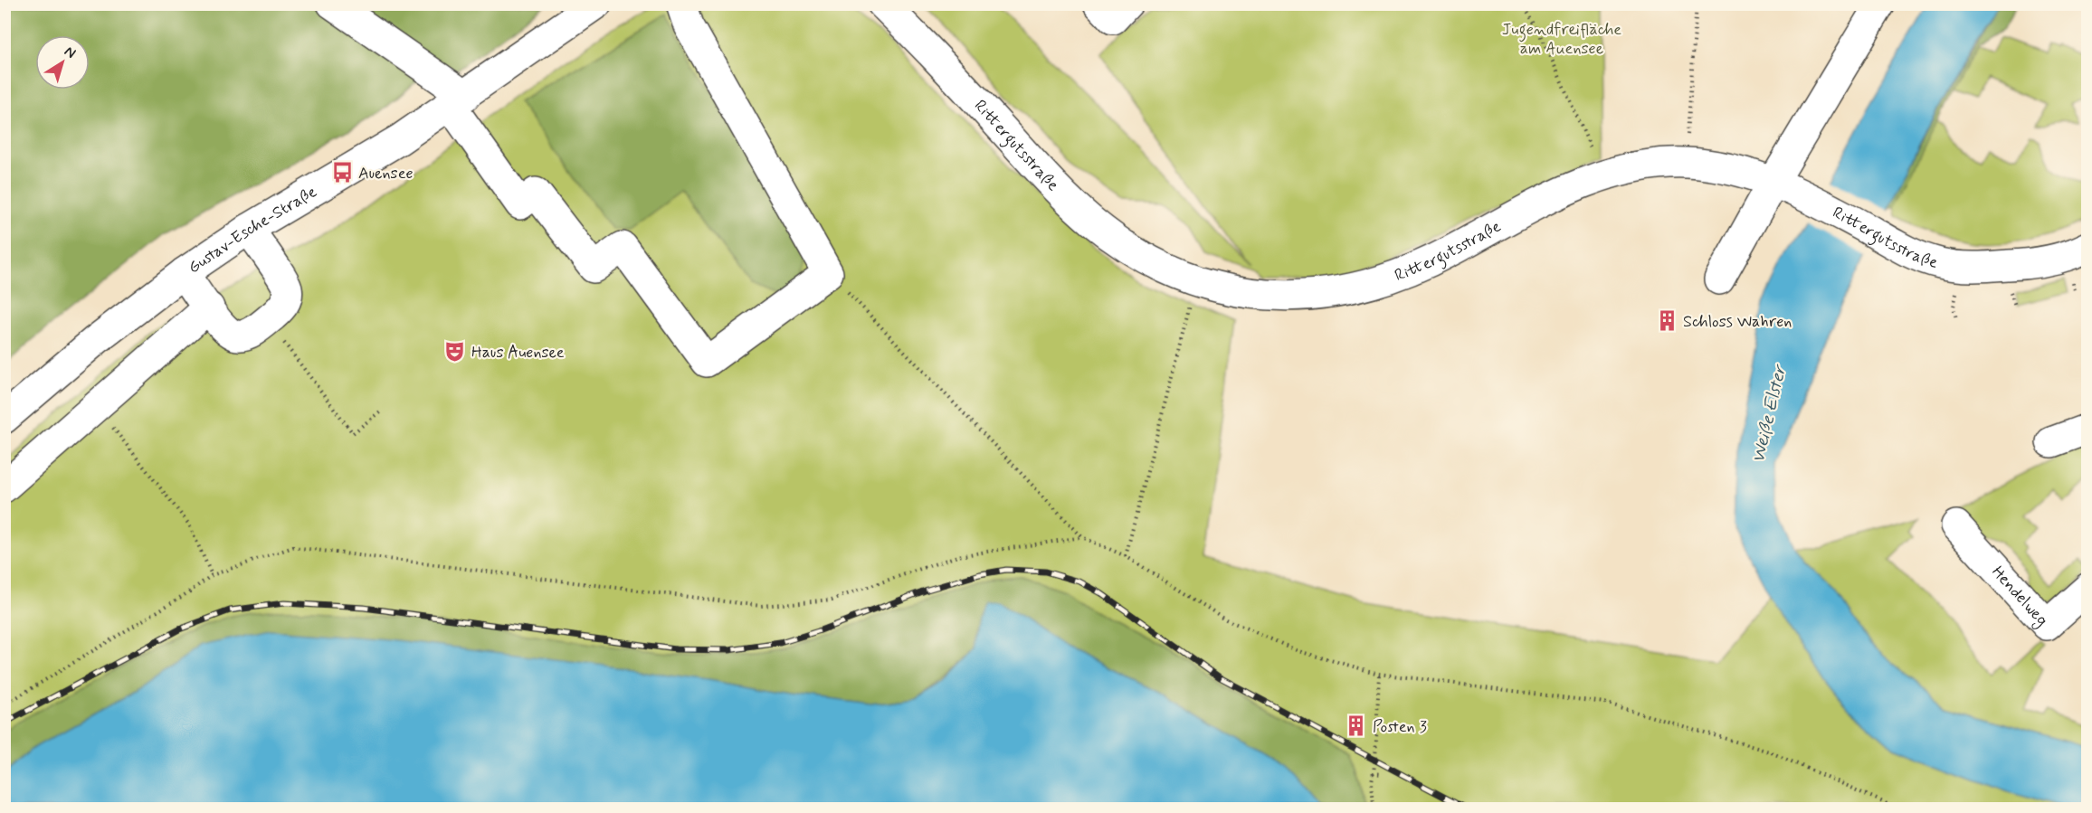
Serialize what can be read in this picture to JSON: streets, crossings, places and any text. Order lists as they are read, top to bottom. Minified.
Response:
{"streets":{"main road":["Rittergutsstraße","Gustav-Esche-Straße","Hendelweg"]},"water":["Weiße Elster"],"parks":["Jugendfreifläche am Auensee"],"places":{"bus stop":["Auensee"],"building":["Schloss Wahren","Posten 3"],"theatre":["Haus Auensee"]},"north":"top right"}
